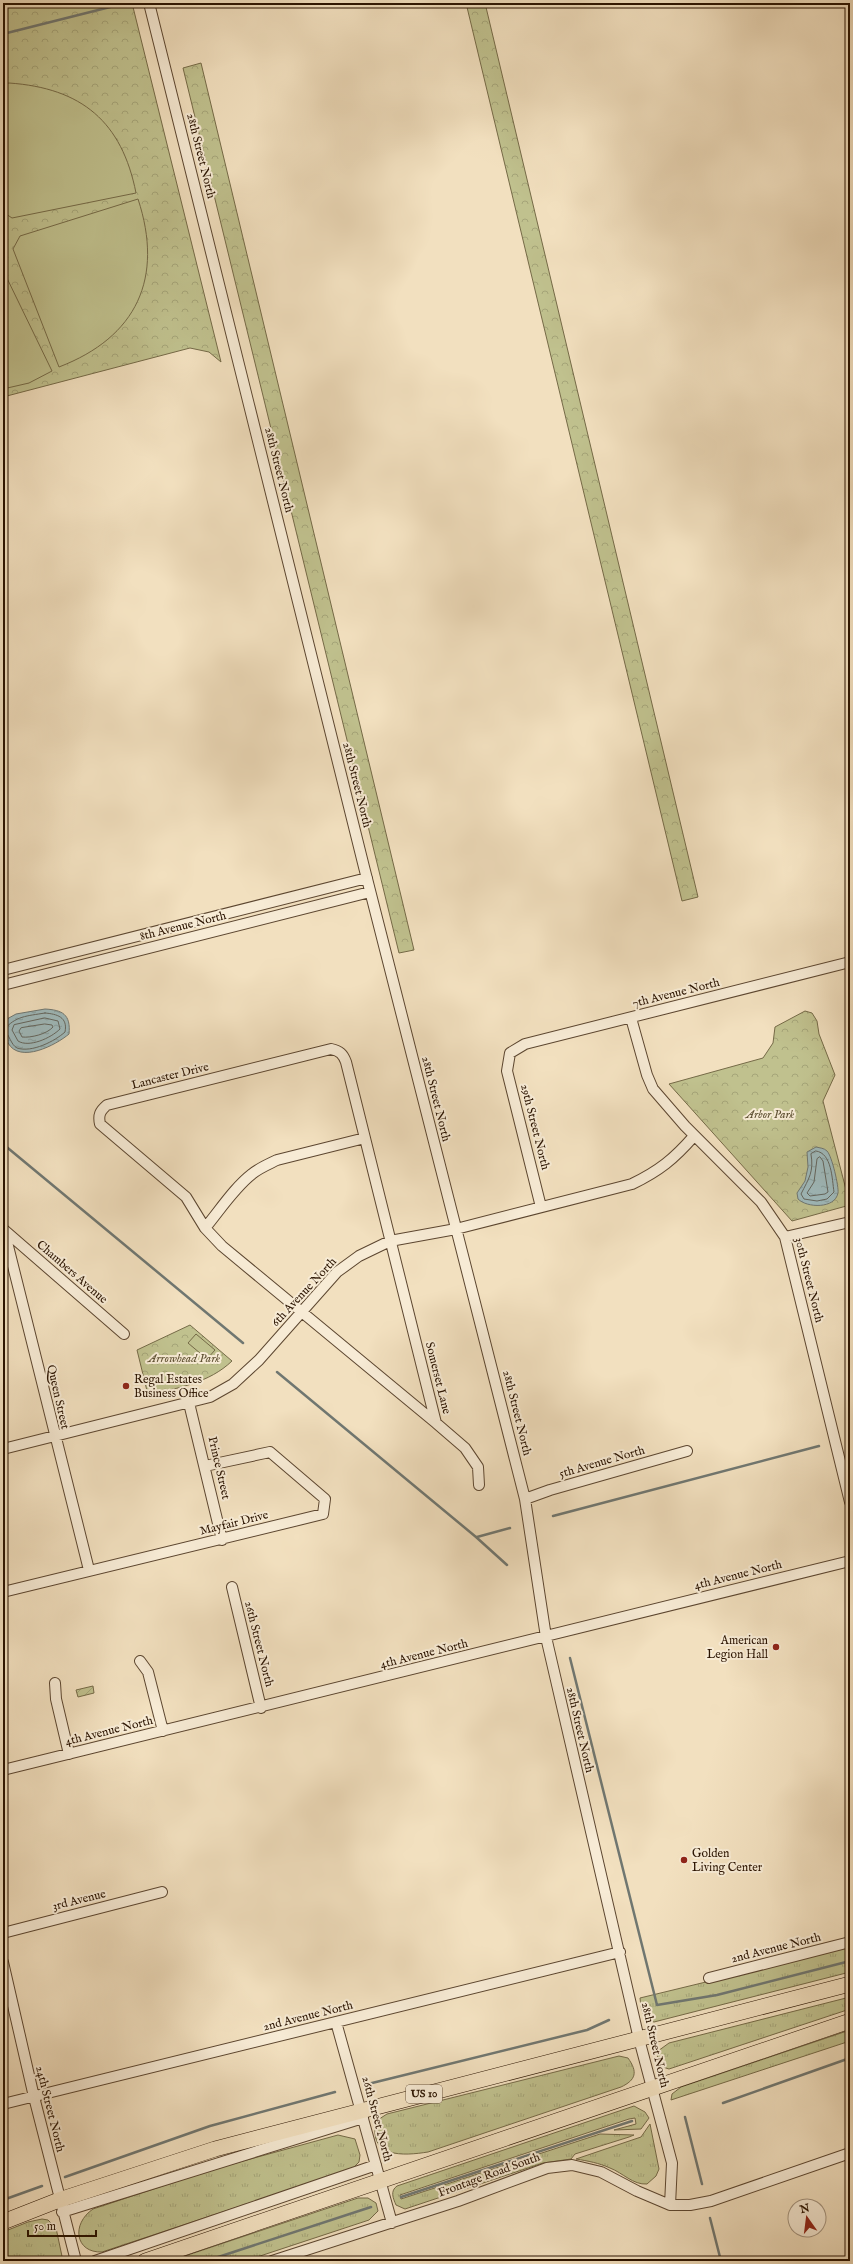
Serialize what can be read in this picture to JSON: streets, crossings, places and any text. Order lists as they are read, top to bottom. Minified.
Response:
{"streets":{"main road":["US 10"],"street":["28th Street North","8th Avenue North","7th Avenue North","Lancaster Drive","29th Street North","Chambers Avenue","30th Street North","6th Avenue North","Somerset Lane","Queen Street","5th Avenue North","Prince Street","Mayfair Drive","4th Avenue North","26th Street North","3rd Avenue","2nd Avenue North","24th Street North","Frontage Road South"]},"crossings":[["28th Street North","8th Avenue North"],["28th Street North","6th Avenue North"],["28th Street North","5th Avenue North"],["28th Street North","4th Avenue North"],["28th Street North","2nd Avenue North"],["28th Street North","US 10"],["28th Street North","Frontage Road South"],["7th Avenue North","29th Street North"],["7th Avenue North","30th Street North"],["Lancaster Drive","6th Avenue North"],["Lancaster Drive","Somerset Lane"],["29th Street North","6th Avenue North"],["Chambers Avenue","Queen Street"],["30th Street North","6th Avenue North"],["6th Avenue North","Somerset Lane"],["6th Avenue North","Queen Street"],["6th Avenue North","Prince Street"],["Queen Street","Mayfair Drive"],["Prince Street","Mayfair Drive"],["4th Avenue North","26th Street North"],["26th Street North","2nd Avenue North"],["26th Street North","US 10"],["26th Street North","Frontage Road South"],["2nd Avenue North","24th Street North"],["US 10","24th Street North"]],"parks":["Arbor Park","Arrowhead Park"],"places":["Regal Estates Business Office","American Legion Hall","Golden Living Center"],"scale_bar":"50 m","north":"top"}
